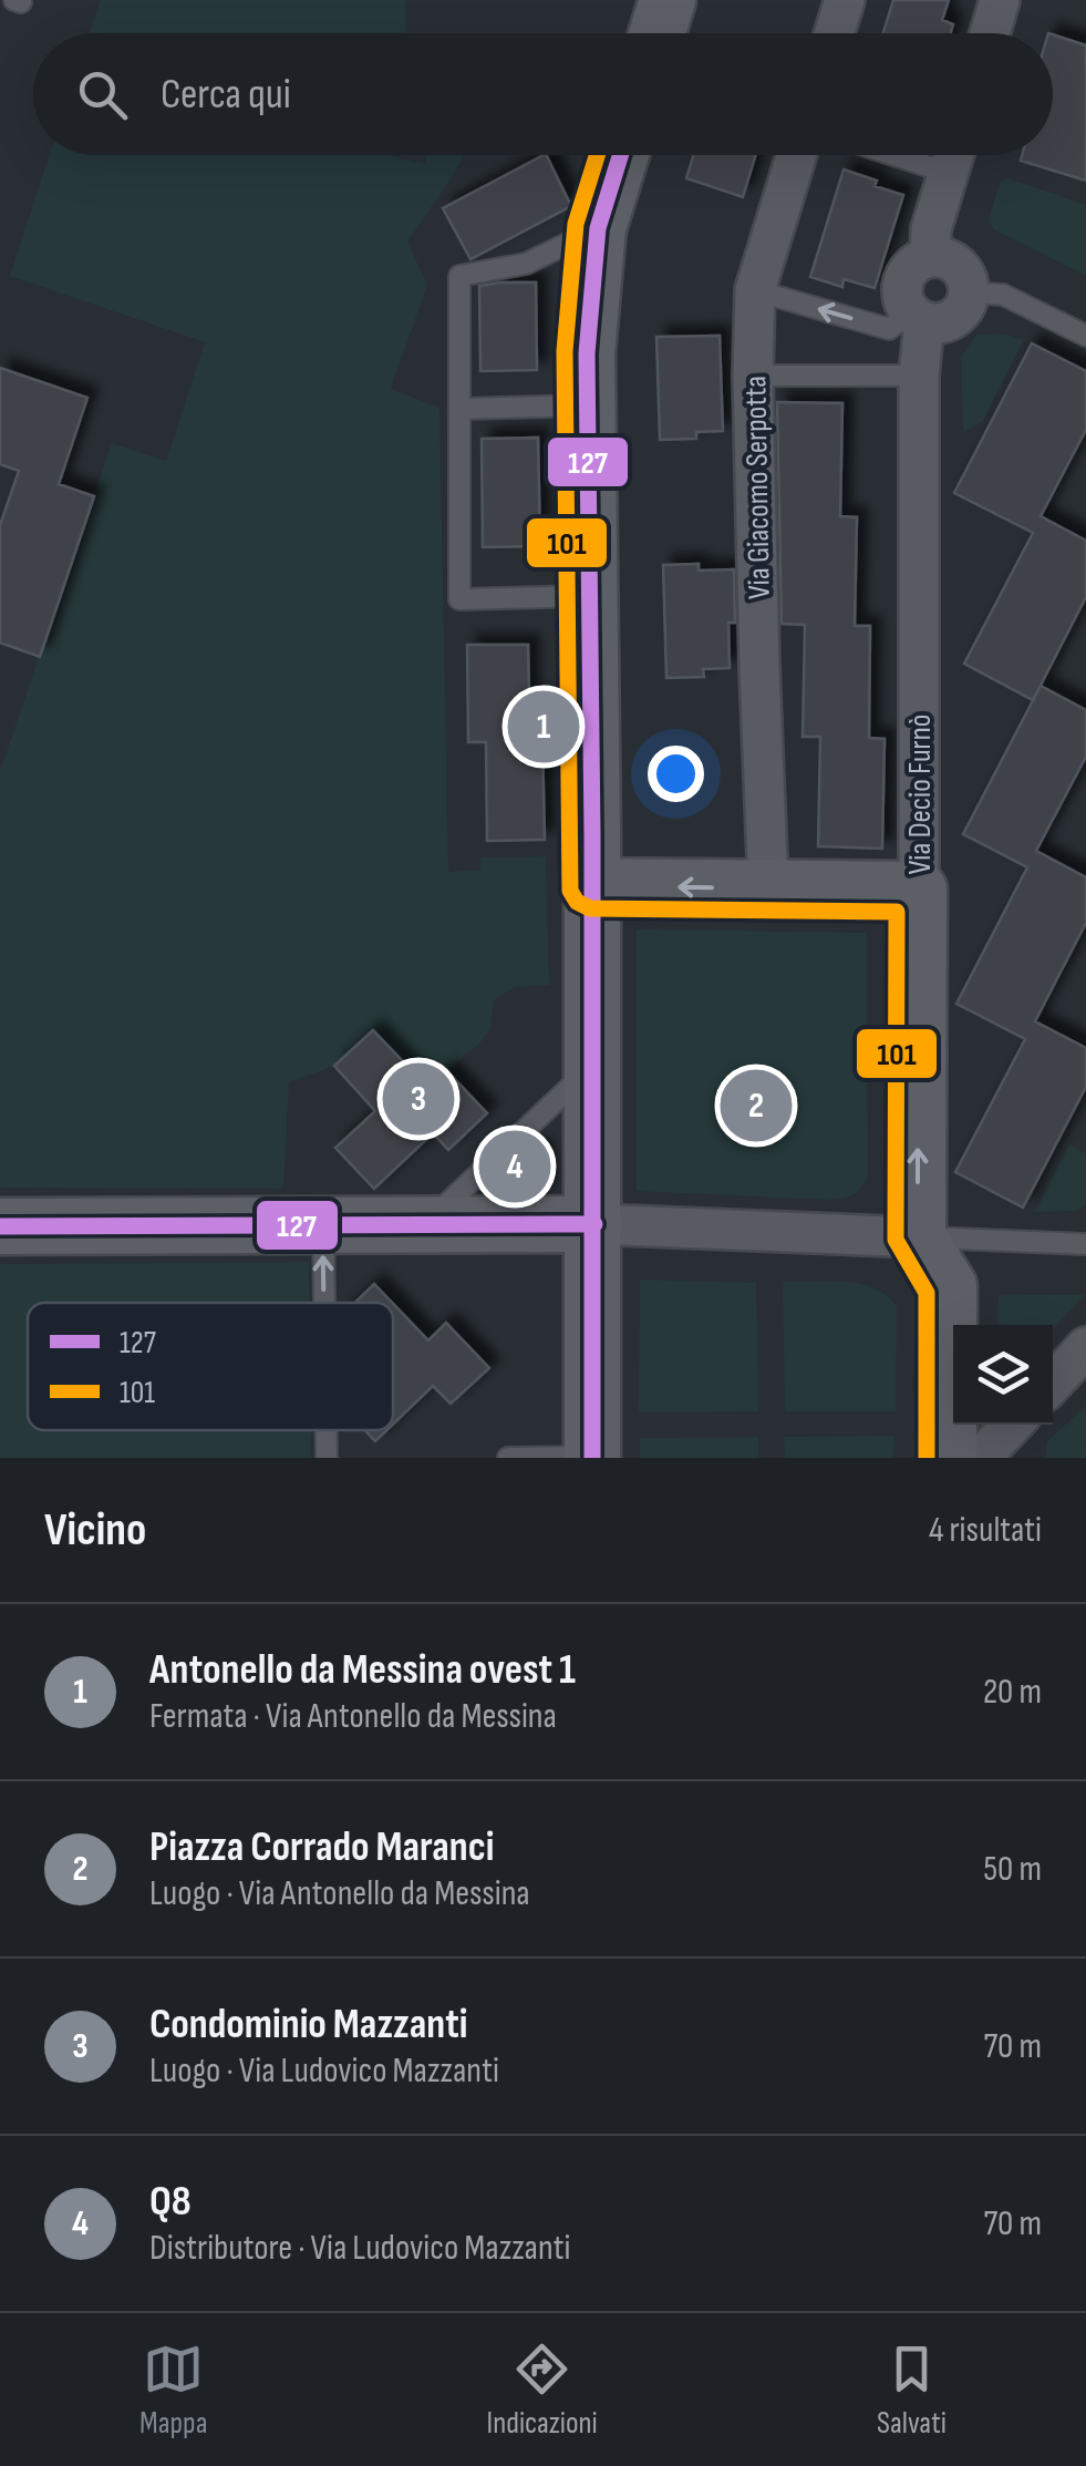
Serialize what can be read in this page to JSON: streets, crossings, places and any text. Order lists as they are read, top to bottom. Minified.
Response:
{"streets":{"street":["Via Giacomo Serpotta","Via Decio Furnò"]},"lines":["transit line 127","transit line 101"],"legend":["127","101"],"page":{"search":"Cerca qui","pins":["1","3","2","4"],"heading":["Vicino","4 risultati"],"list":[{"mark":"1","name":"Antonello da Messina ovest 1","note":"Fermata · Via Antonello da Messina","value":"20 m"},{"mark":"2","name":"Piazza Corrado Maranci","note":"Luogo · Via Antonello da Messina","value":"50 m"},{"mark":"3","name":"Condominio Mazzanti","note":"Luogo · Via Ludovico Mazzanti","value":"70 m"},{"mark":"4","name":"Q8","note":"Distributore · Via Ludovico Mazzanti","value":"70 m"}],"nav":["Mappa","Indicazioni","Salvati"]}}
